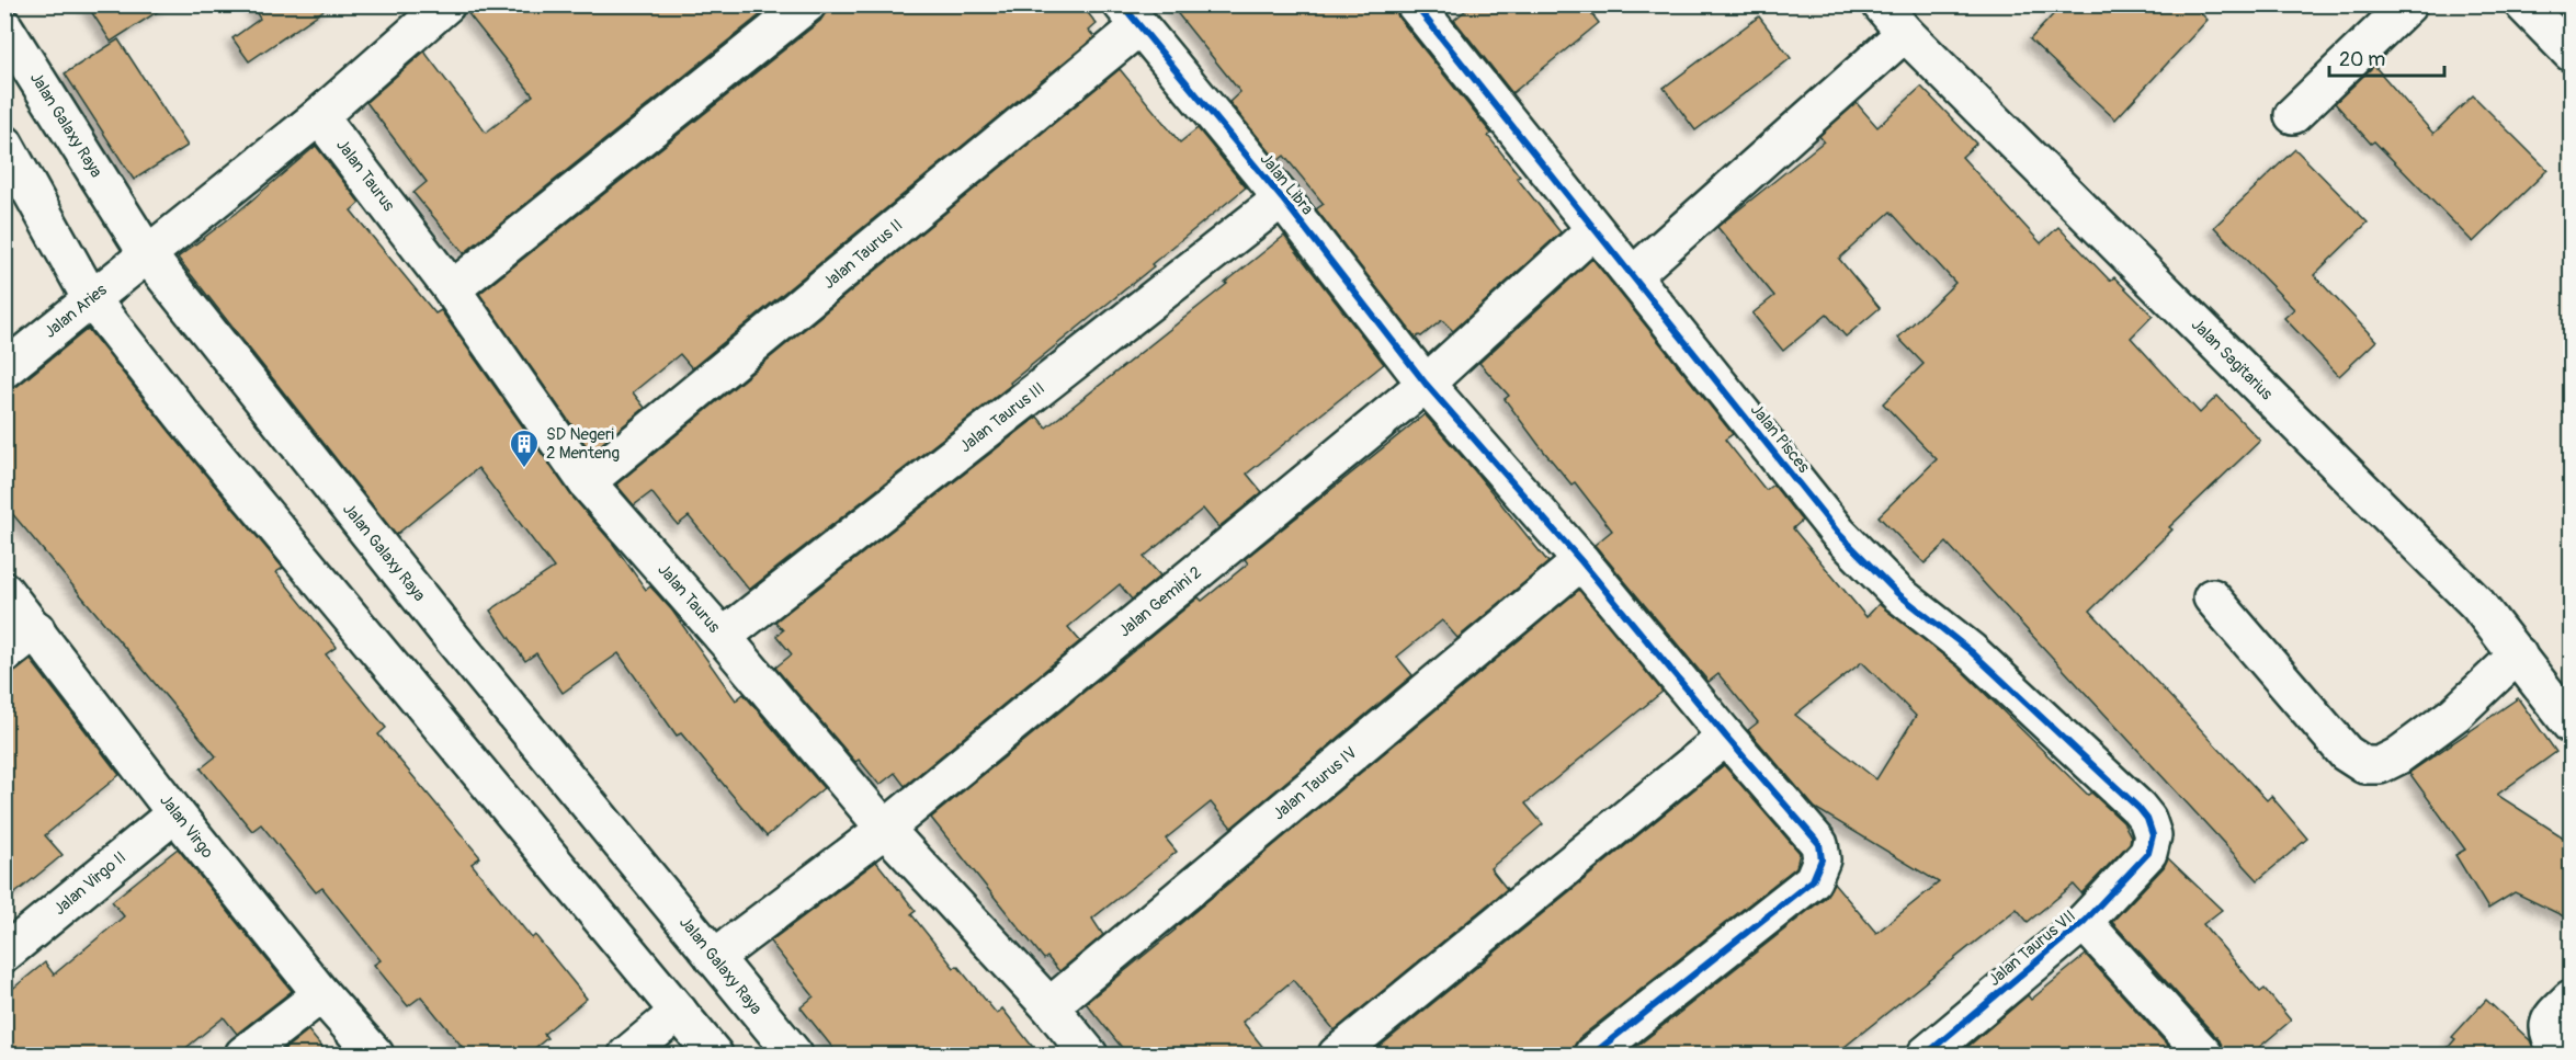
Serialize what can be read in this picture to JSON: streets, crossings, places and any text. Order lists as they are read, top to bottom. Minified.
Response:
{"streets":{"street":["Jalan Galaxy Raya","Jalan Taurus","Jalan Libra","Jalan Taurus II","Jalan Aries","Jalan Sagitarius","Jalan Taurus III","Jalan Pisces","Jalan Gemini 2","Jalan Taurus IV","Jalan Virgo","Jalan Virgo II","Jalan Taurus VII"]},"crossings":[["Jalan Galaxy Raya","Jalan Aries"],["Jalan Galaxy Raya","Jalan Gemini 2"],["Jalan Taurus","Jalan Taurus II"],["Jalan Taurus","Jalan Aries"],["Jalan Taurus","Jalan Taurus III"],["Jalan Taurus","Jalan Gemini 2"],["Jalan Taurus","Jalan Taurus IV"],["Jalan Libra","Jalan Taurus II"],["Jalan Libra","Jalan Taurus III"],["Jalan Libra","Jalan Gemini 2"],["Jalan Libra","Jalan Taurus IV"],["Jalan Pisces","Jalan Gemini 2"],["Jalan Pisces","Jalan Taurus VII"],["Jalan Virgo","Jalan Virgo II"]],"places":{"building":["SD Negeri 2 Menteng"]},"scale_bar":"20 m"}
